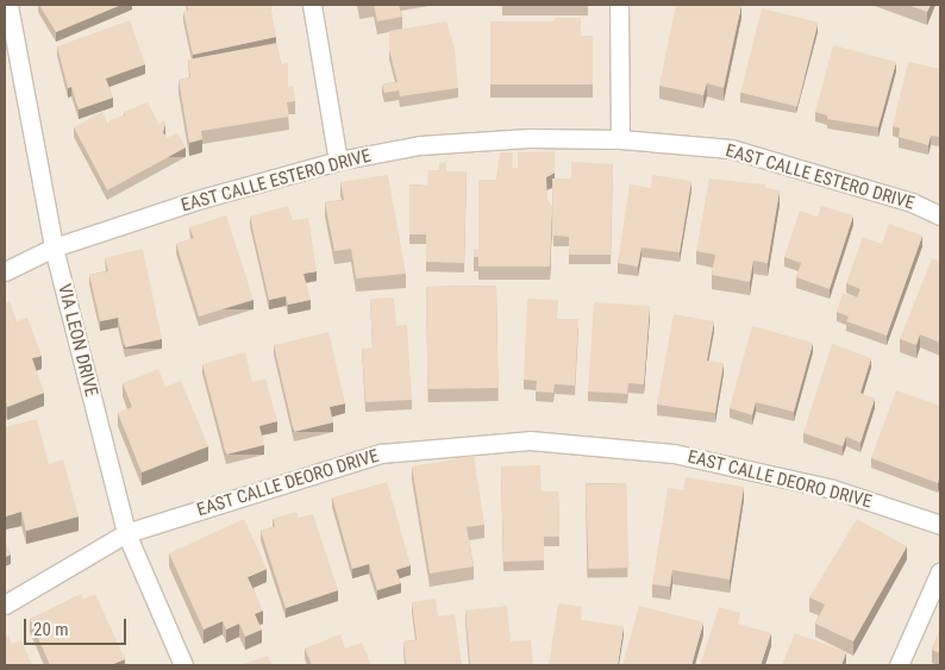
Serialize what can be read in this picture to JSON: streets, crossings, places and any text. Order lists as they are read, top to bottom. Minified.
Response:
{"streets":{"lane":["EAST CALLE ESTERO DRIVE","VIA LEON DRIVE","EAST CALLE DEORO DRIVE"]},"crossings":[["EAST CALLE ESTERO DRIVE","VIA LEON DRIVE"],["VIA LEON DRIVE","EAST CALLE DEORO DRIVE"]],"scale_bar":"20 m"}
